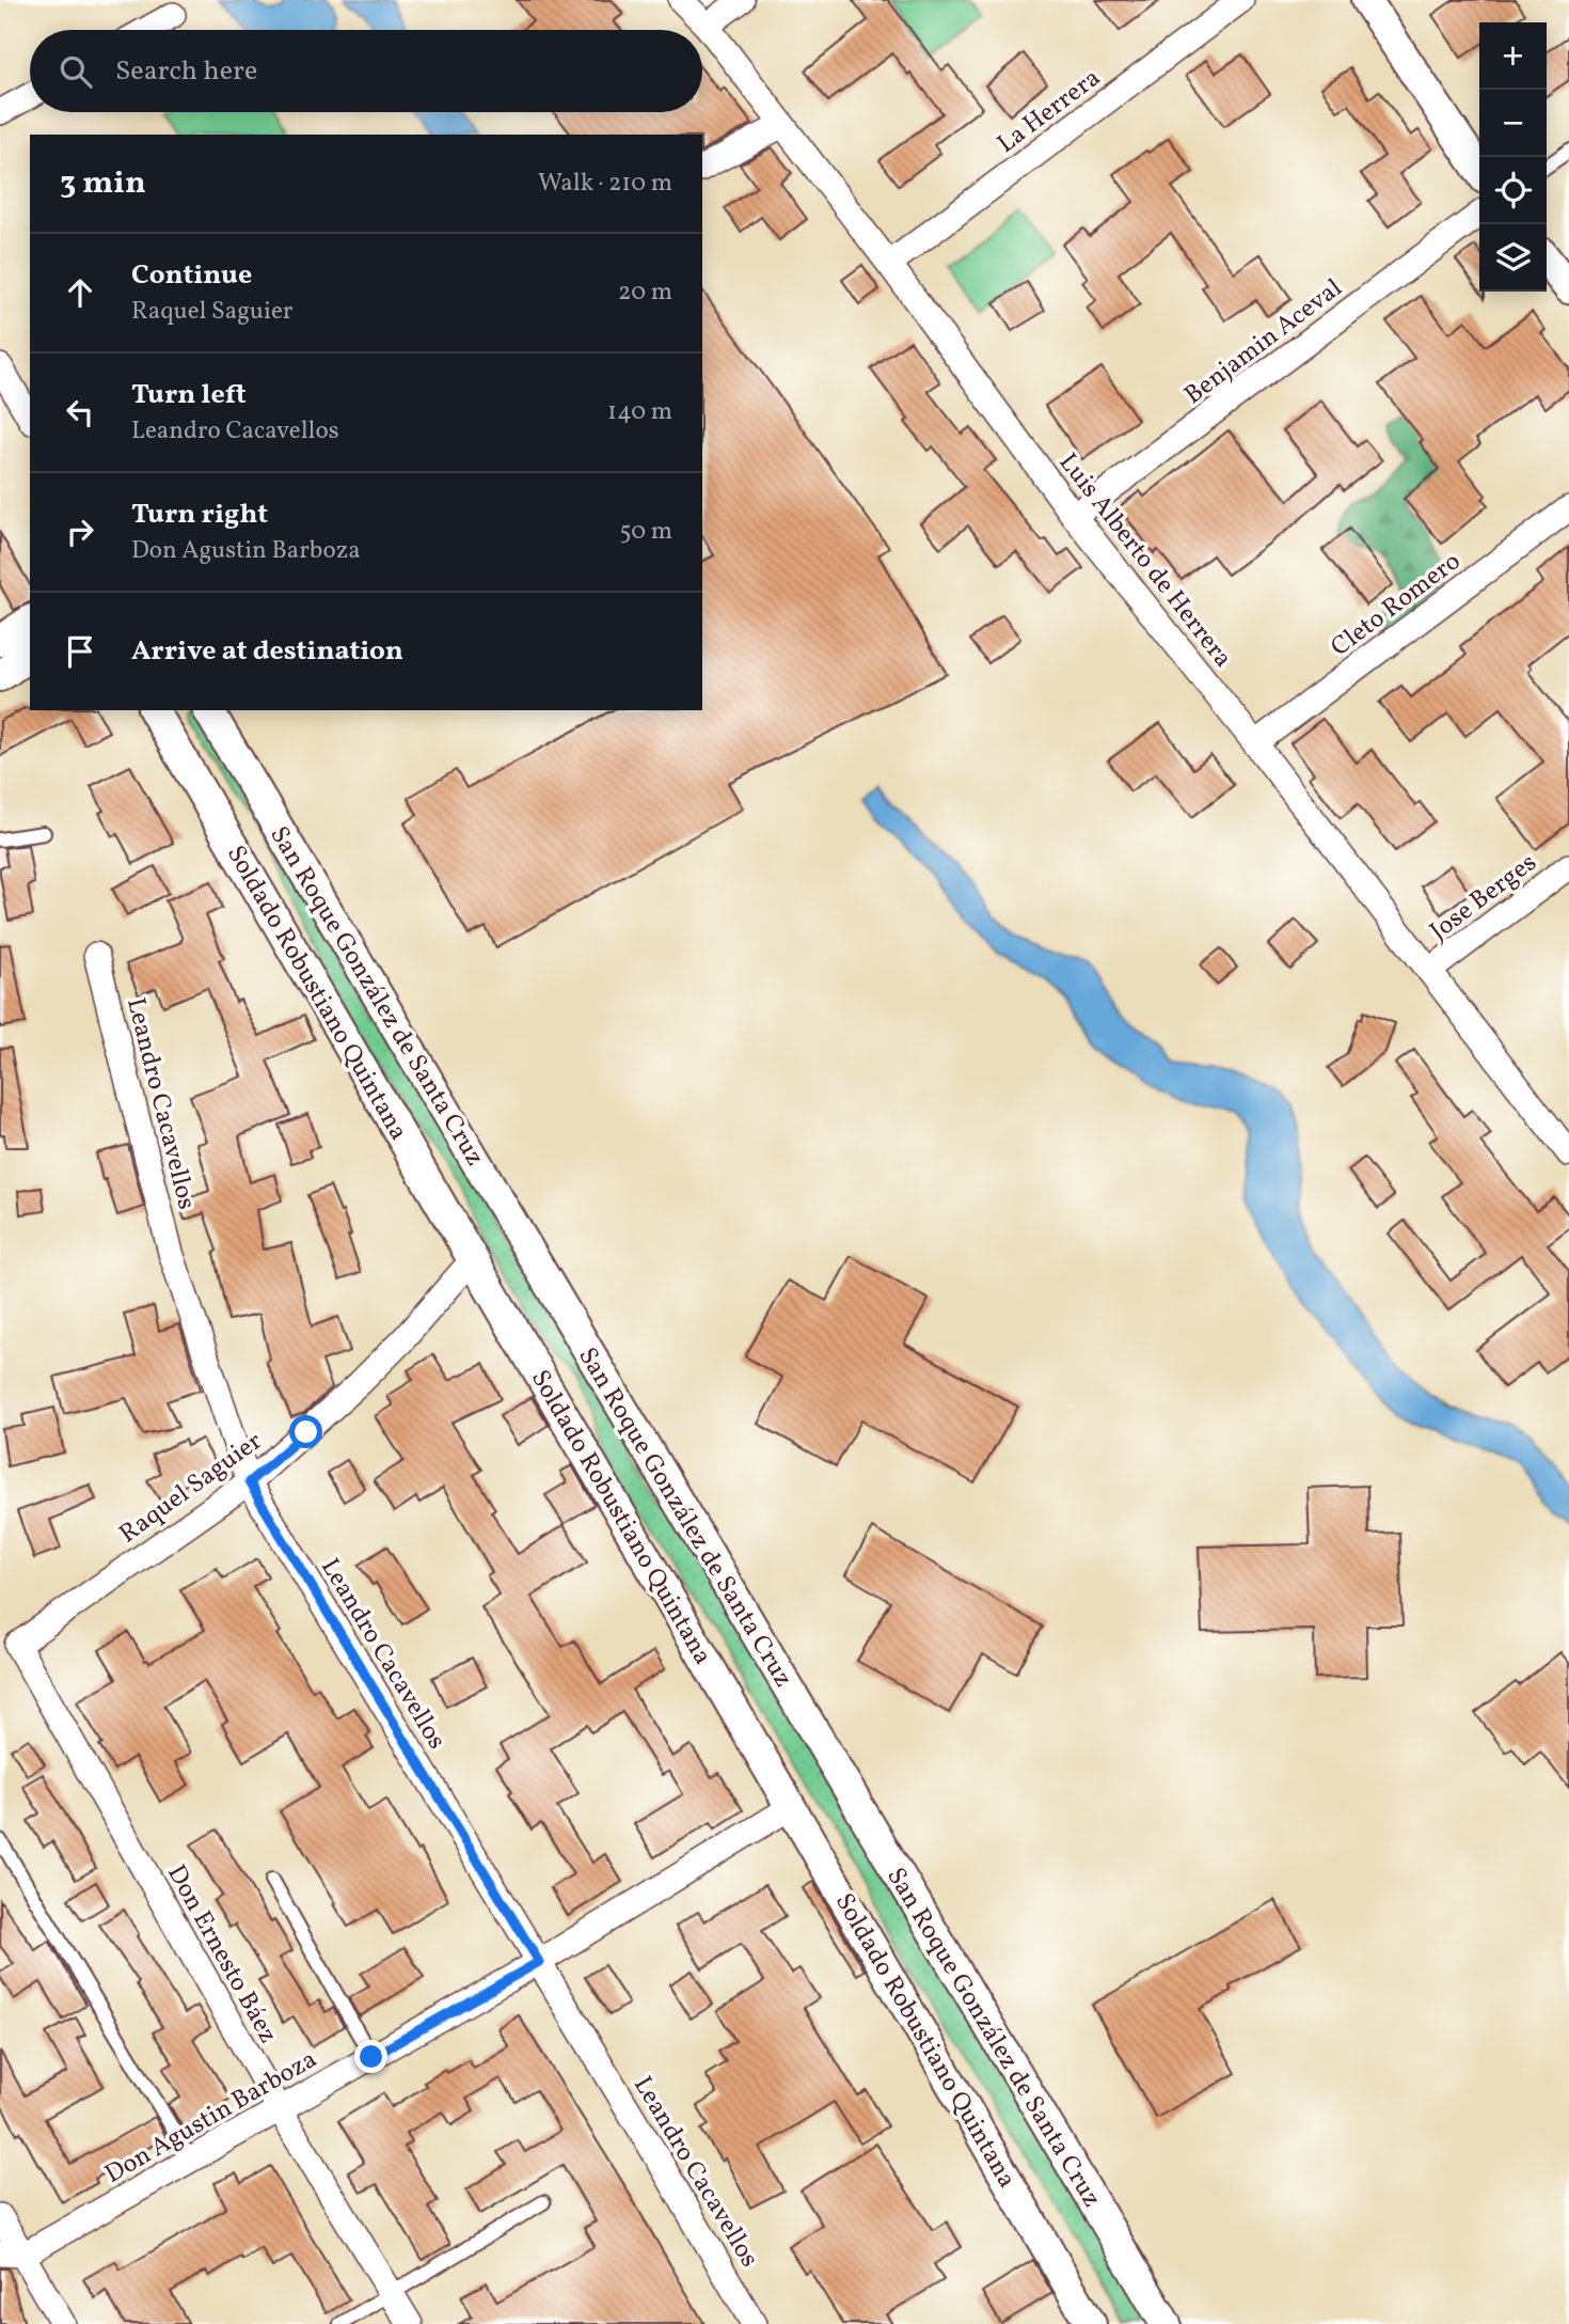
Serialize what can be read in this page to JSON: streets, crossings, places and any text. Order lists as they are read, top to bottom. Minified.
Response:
{"streets":{"street":["La Herrera","Benjamin Aceval","Luis Alberto de Herrera","Cleto Romero","Jose Berges","Soldado Robustiano Quintana","San Roque González de Santa Cruz","Leandro Cacavellos","Raquel Saguier","Don Ernesto Báez","Don Agustin Barboza"]},"crossings":[["La Herrera","Luis Alberto de Herrera"],["Benjamin Aceval","Luis Alberto de Herrera"],["Luis Alberto de Herrera","Cleto Romero"],["Luis Alberto de Herrera","Jose Berges"],["Soldado Robustiano Quintana","Raquel Saguier"],["Soldado Robustiano Quintana","Don Agustin Barboza"],["Leandro Cacavellos","Raquel Saguier"],["Leandro Cacavellos","Don Agustin Barboza"],["Raquel Saguier","Don Ernesto Báez"],["Don Ernesto Báez","Don Agustin Barboza"]],"page":{"map_buttons":["+","−"],"search":"Search here","heading":["3 min","Walk · 210 m"],"list":[["Continue","Raquel Saguier","20 m"],["Turn left","Leandro Cacavellos","140 m"],["Turn right","Don Agustin Barboza","50 m"],"Arrive at destination"]}}
